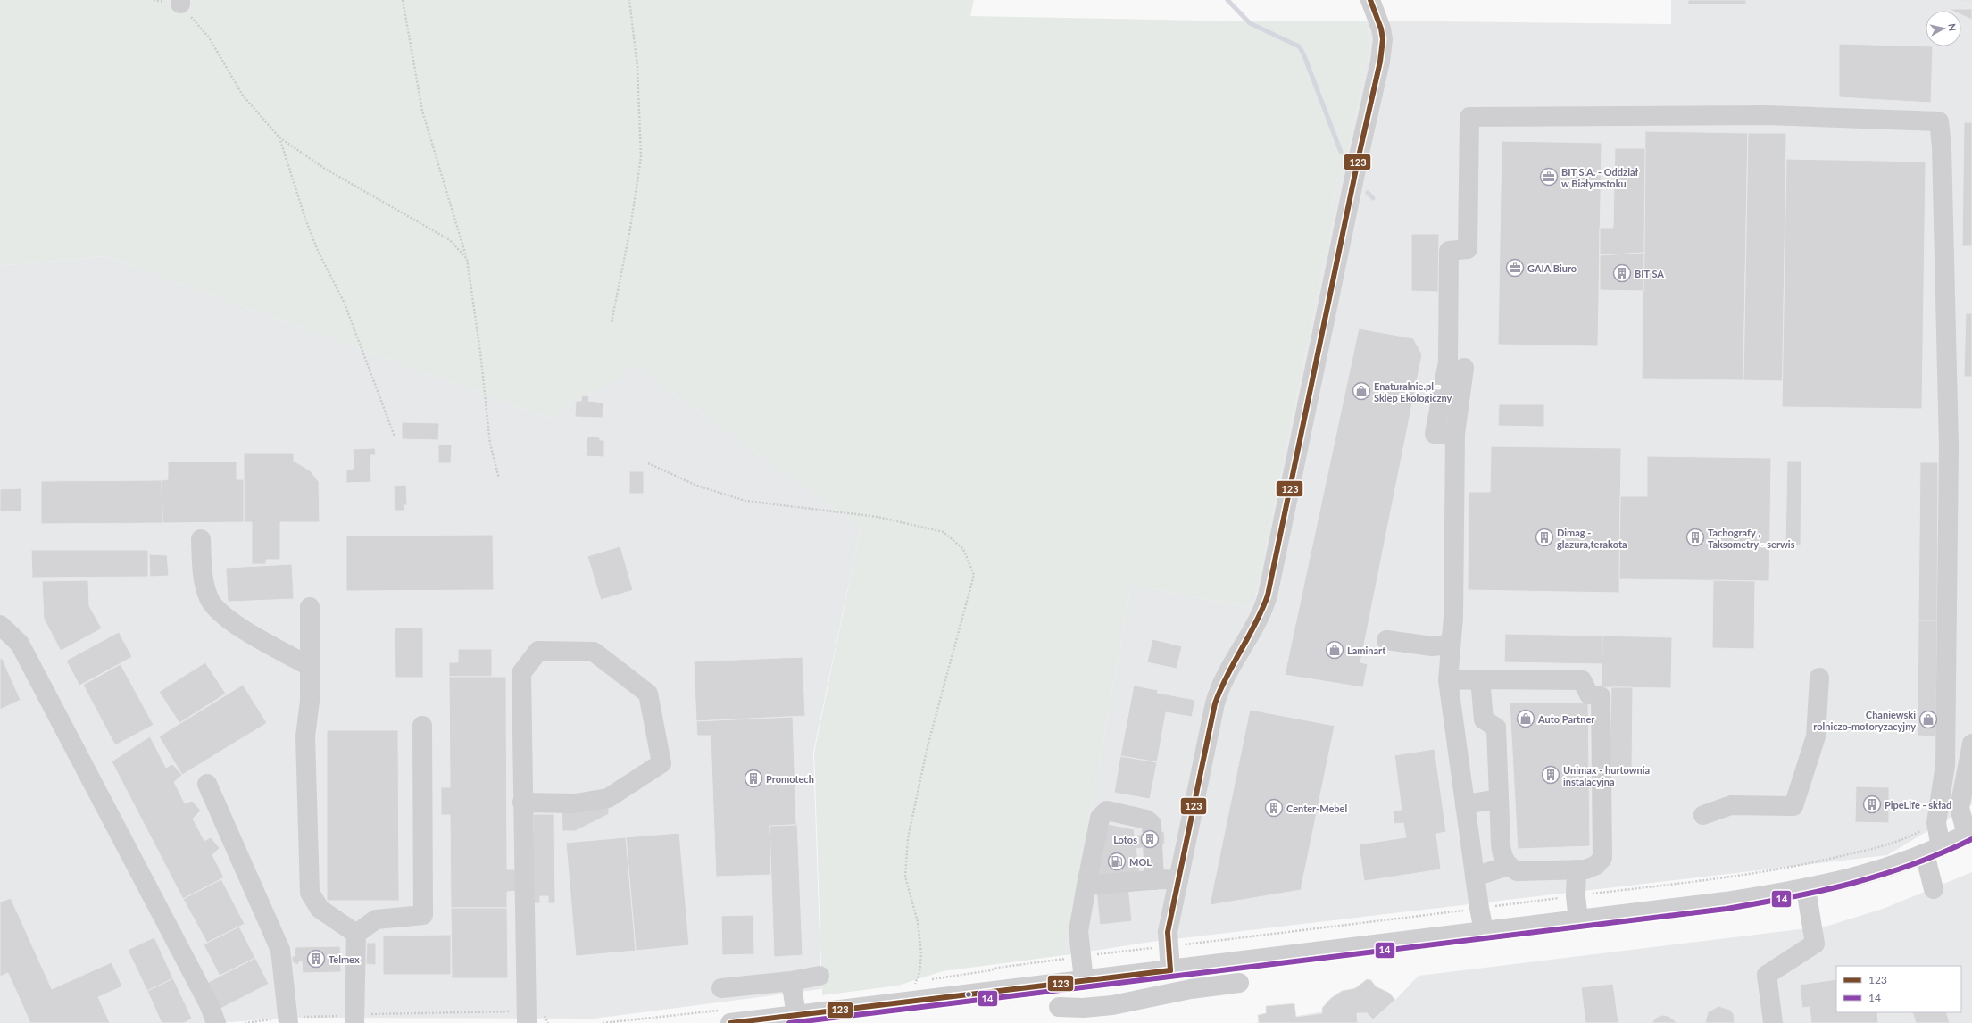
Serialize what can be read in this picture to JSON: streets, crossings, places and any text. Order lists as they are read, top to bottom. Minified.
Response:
{"places":{"office":["BIT S.A. - Oddział w Białymstoku","GAIA Biuro"],"building":["BIT SA","Dimag - glazura,terakota","Tachografy , Taksometry - serwis","Unimax - hurtownia instalacyjna","Promotech","PipeLife - skład","Center-Mebel","Lotos","Telmex"],"shop":["Enaturalnie.pl - Sklep Ekologiczny","Laminart","Auto Partner","Chaniewski rolniczo-motoryzacyjny"],"fuel station":["MOL"]},"lines":["transit line 123","transit line 14"],"legend":["123","14"],"north":"right"}
